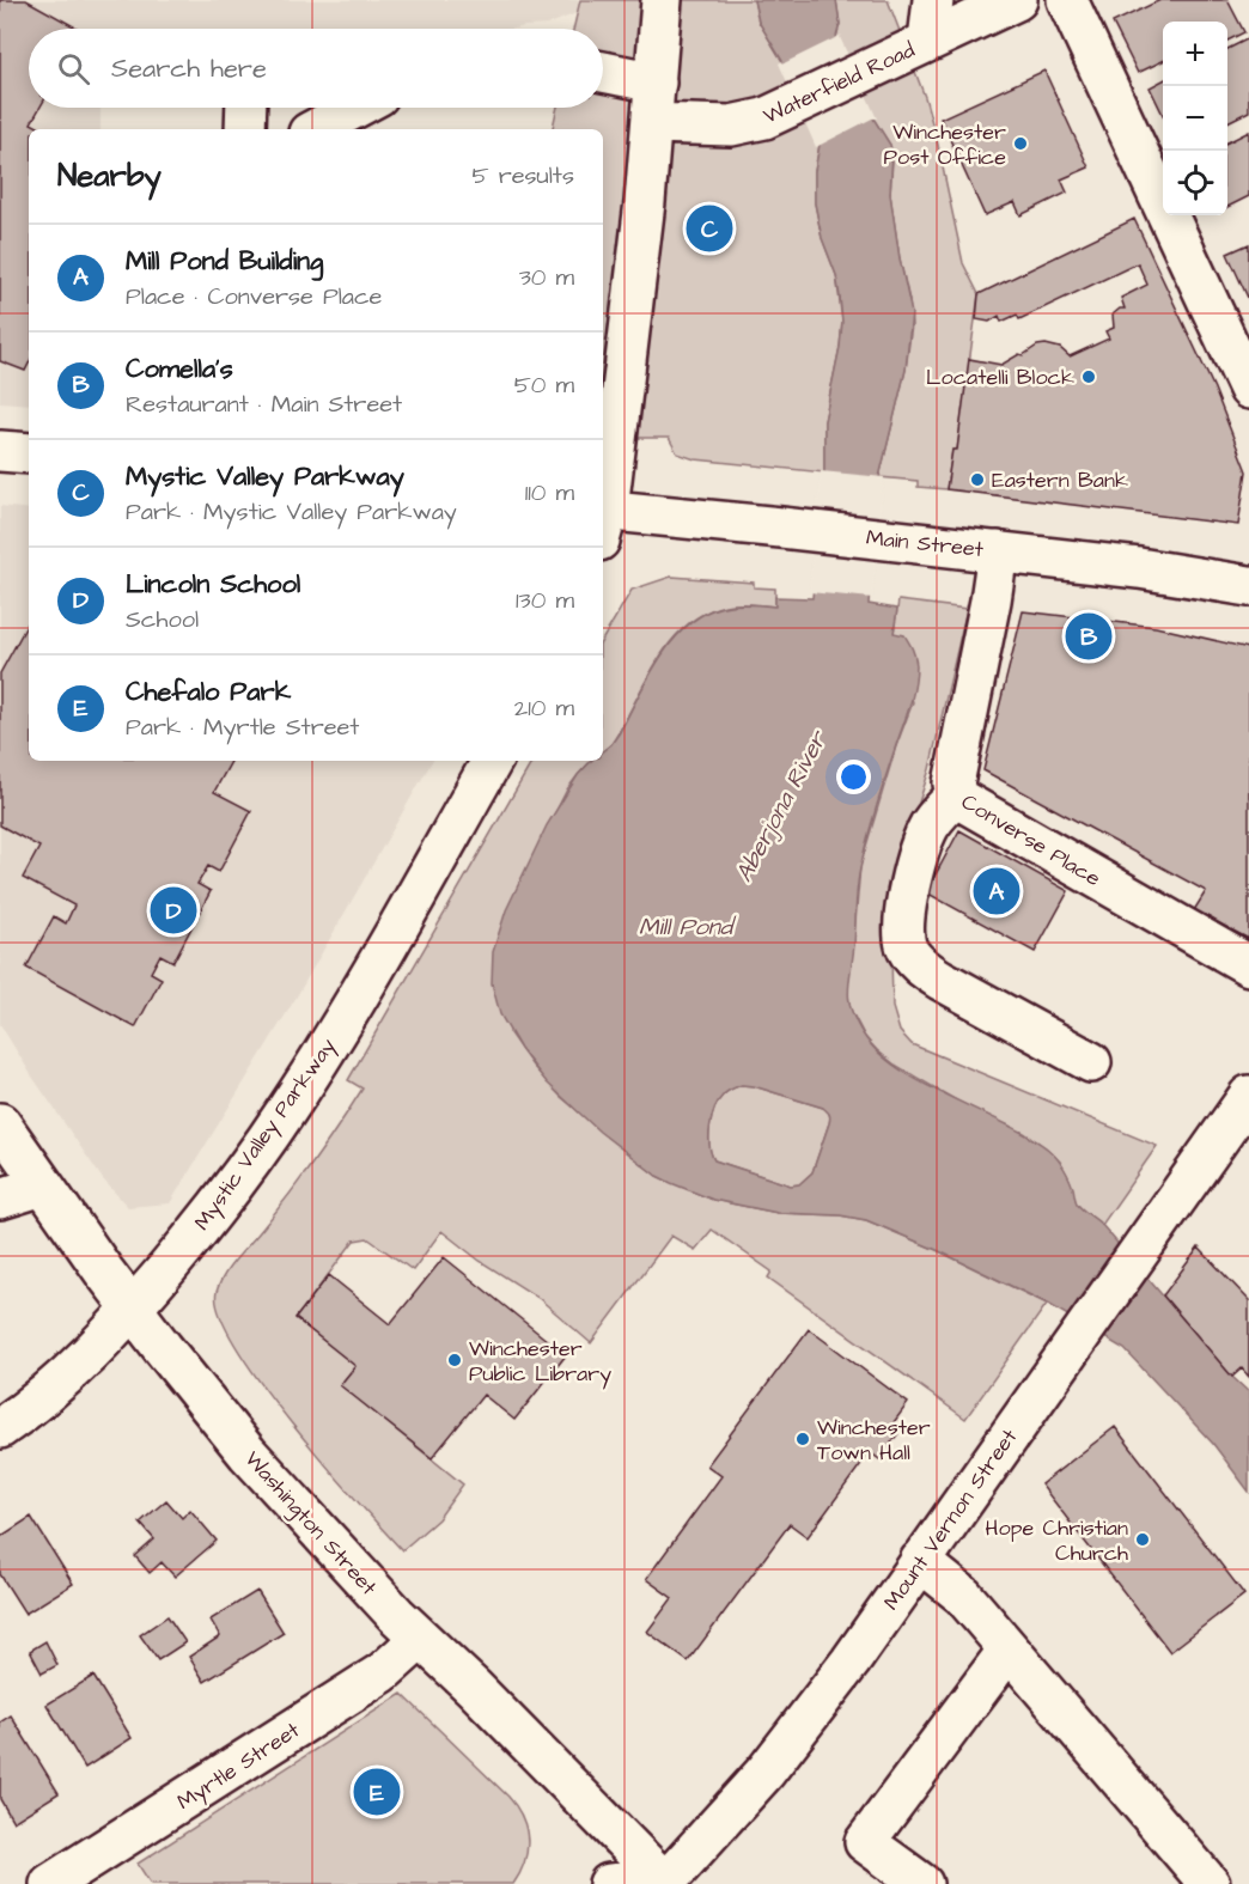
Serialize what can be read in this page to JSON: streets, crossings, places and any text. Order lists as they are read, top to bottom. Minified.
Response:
{"streets":{"main road":["Waterfield Road","Main Street","Converse Place","Mystic Valley Parkway","Mount Vernon Street","Washington Street","Myrtle Street"]},"crossings":[["Main Street","Converse Place"],["Mystic Valley Parkway","Washington Street"],["Mount Vernon Street","Washington Street"],["Washington Street","Myrtle Street"]],"water":["Aberjona River","Mill Pond"],"places":["Winchester Post Office","Locatelli Block","Eastern Bank","Winchester Public Library","Winchester Town Hall","Hope Christian Church"],"page":{"map_buttons":["+","−"],"search":"Search here","heading":["Nearby","5 results"],"pins":["C","B","A","D","E"],"list":[{"mark":"A","name":"Mill Pond Building","note":"Place · Converse Place","value":"30 m"},{"mark":"B","name":"Comella's","note":"Restaurant · Main Street","value":"50 m"},{"mark":"C","name":"Mystic Valley Parkway","note":"Park · Mystic Valley Parkway","value":"110 m"},{"mark":"D","name":"Lincoln School","note":"School","value":"130 m"},{"mark":"E","name":"Chefalo Park","note":"Park · Myrtle Street","value":"210 m"}]}}
